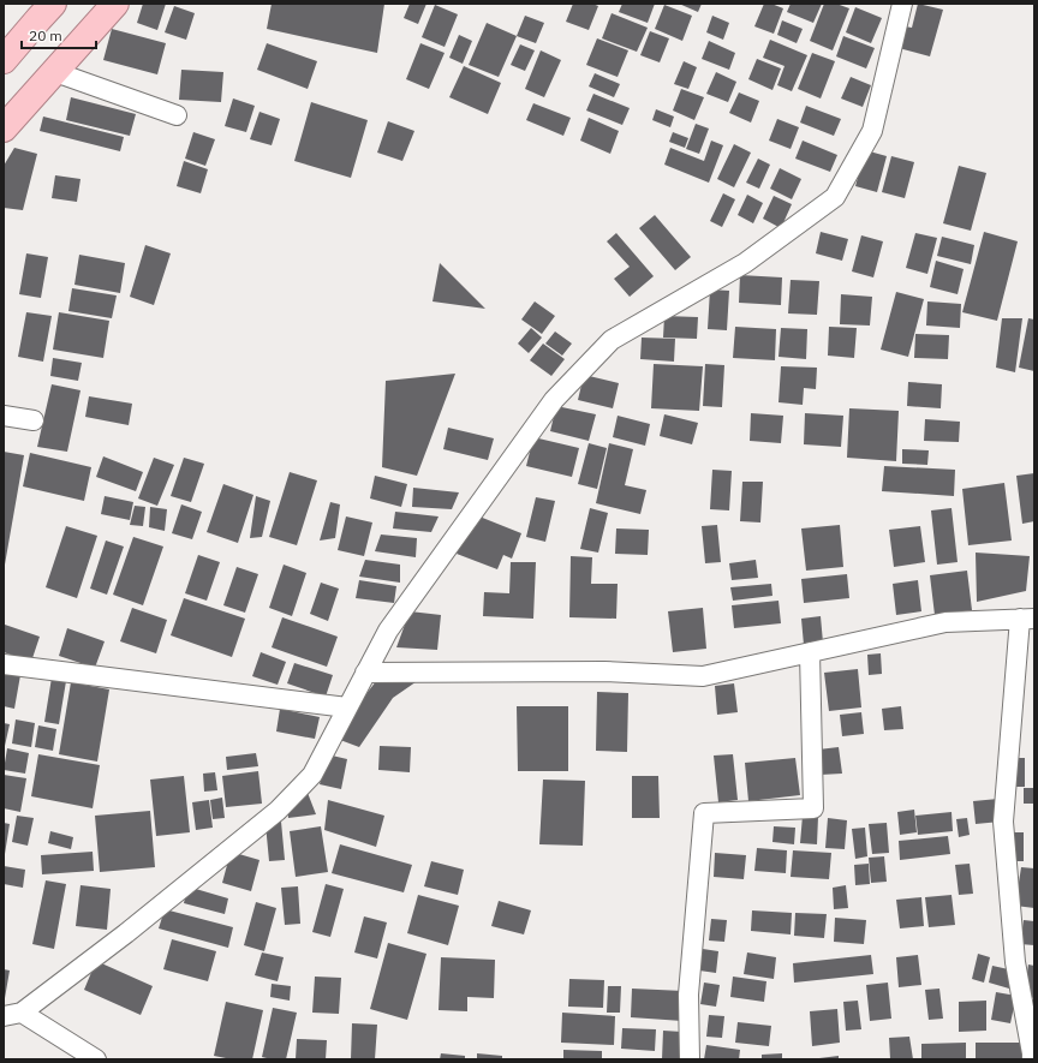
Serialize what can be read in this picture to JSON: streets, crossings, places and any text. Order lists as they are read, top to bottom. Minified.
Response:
{"scale_bar":"20 m"}
